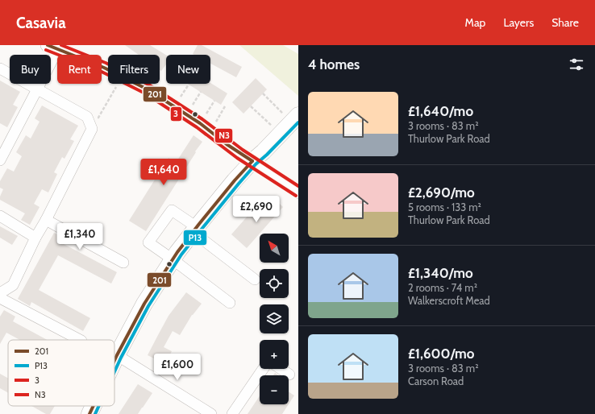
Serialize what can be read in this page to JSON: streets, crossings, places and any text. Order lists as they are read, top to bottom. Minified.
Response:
{"lines":["transit line 201","transit line N3","transit line 3","transit line P13"],"legend":["201","P13","3","N3"],"north":"top left","page":{"header":"Casavia","nav":["Map","Layers","Share"],"heading":"4 homes","chip":["Buy","Rent","Filters","New"],"list":[{"name":"£1,640/mo","note":"3 rooms · 83 m² · Thurlow Park Road"},{"name":"£2,690/mo","note":"5 rooms · 133 m² · Thurlow Park Road"},{"name":"£1,340/mo","note":"2 rooms · 74 m² · Walkerscroft Mead"},{"name":"£1,600/mo","note":"3 rooms · 83 m² · Carson Road"}],"price":["£1,640","£2,690","£1,340","£1,600"],"map_buttons":["+","−"]}}
